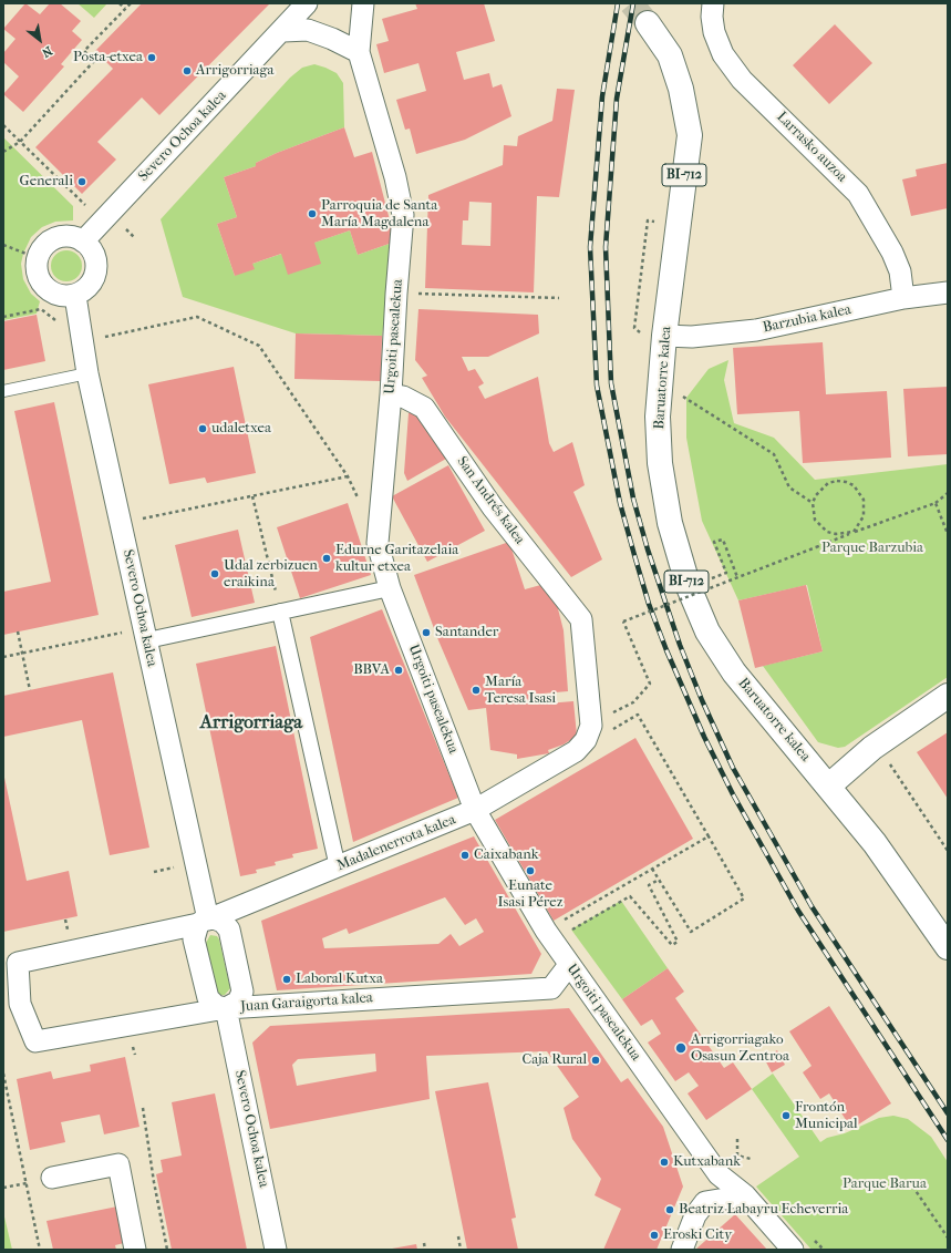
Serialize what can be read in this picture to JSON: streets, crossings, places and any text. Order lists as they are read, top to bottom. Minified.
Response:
{"streets":{"main road":["BI-712","Baruatorre kalea"],"street":["Severo Ochoa kalea","Larrasko auzoa","Barzubia kalea","Urgoiti pasealekua","San Andrés kalea","Madalenerrota kalea","Juan Garaigorta kalea"]},"crossings":[["Severo Ochoa kalea","Madalenerrota kalea"],["Severo Ochoa kalea","Juan Garaigorta kalea"],["Larrasko auzoa","Barzubia kalea"],["Barzubia kalea","Baruatorre kalea"],["Urgoiti pasealekua","San Andrés kalea"],["Urgoiti pasealekua","Madalenerrota kalea"],["Urgoiti pasealekua","Juan Garaigorta kalea"],["San Andrés kalea","Madalenerrota kalea"],["Madalenerrota kalea","Juan Garaigorta kalea"]],"districts":["Arrigorriaga"],"parks":["Parque Barzubia","Parque Barua"],"places":["Posta-etxea","Arrigorriaga","Generali","Parroquia de Santa María Magdalena","udaletxea","Edurne Garitazelaia kultur etxea","Udal zerbizuen eraikina","Santander","BBVA","María Teresa Isasi","Caixabank","Eunate Isasi Pérez","Laboral Kutxa","Arrigorriagako Osasun Zentroa","Caja Rural","Frontón Municipal","Kutxabank","Beatriz Labayru Echeverria","Eroski City"],"north":"bottom right"}
